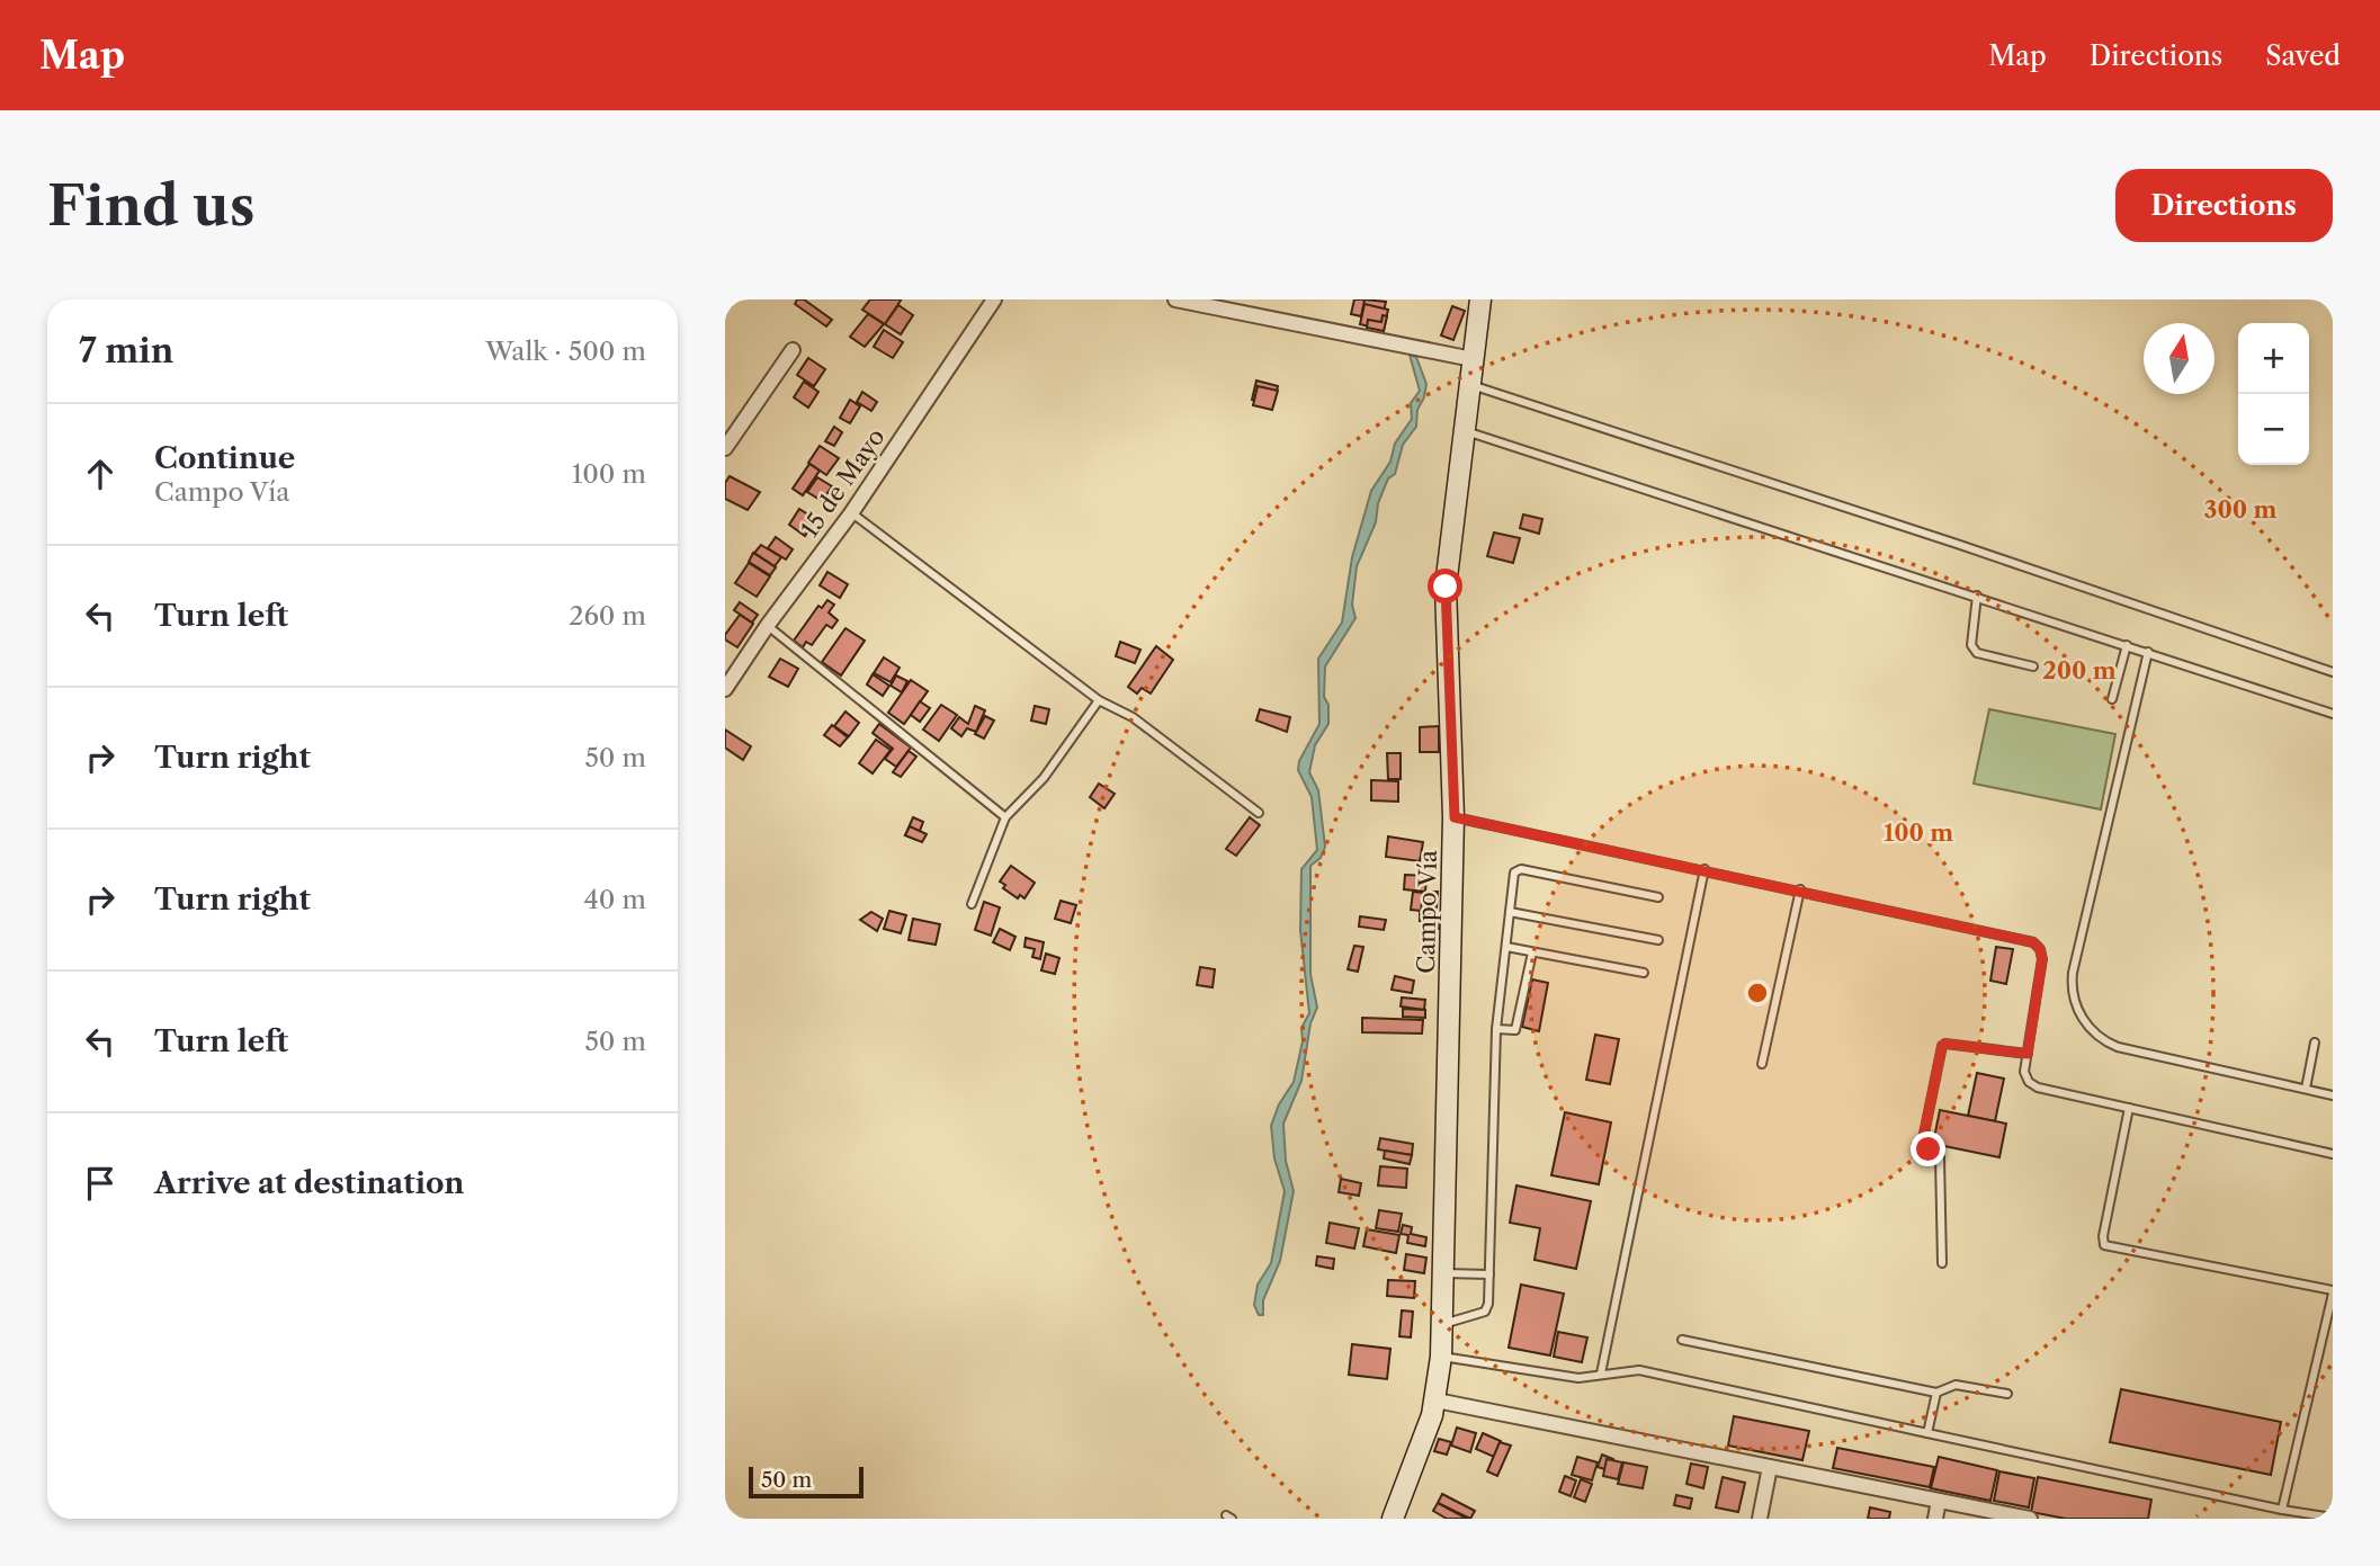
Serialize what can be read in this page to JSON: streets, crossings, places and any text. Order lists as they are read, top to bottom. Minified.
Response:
{"streets":{"street":["15 de Mayo","Campo Vía"]},"scale_bar":"50 m","north":"top","page":{"header":"Map","nav":["Map","Directions","Saved"],"buttons":"Directions","title":"Find us","heading":["7 min","Walk · 500 m"],"map_buttons":["+","−"],"list":[["Continue","Campo Vía","100 m"],["Turn left","260 m"],["Turn right","50 m"],["Turn right","40 m"],["Turn left","50 m"],"Arrive at destination"],"scale":"50 m"},"rings":["300 m","200 m","100 m"]}
